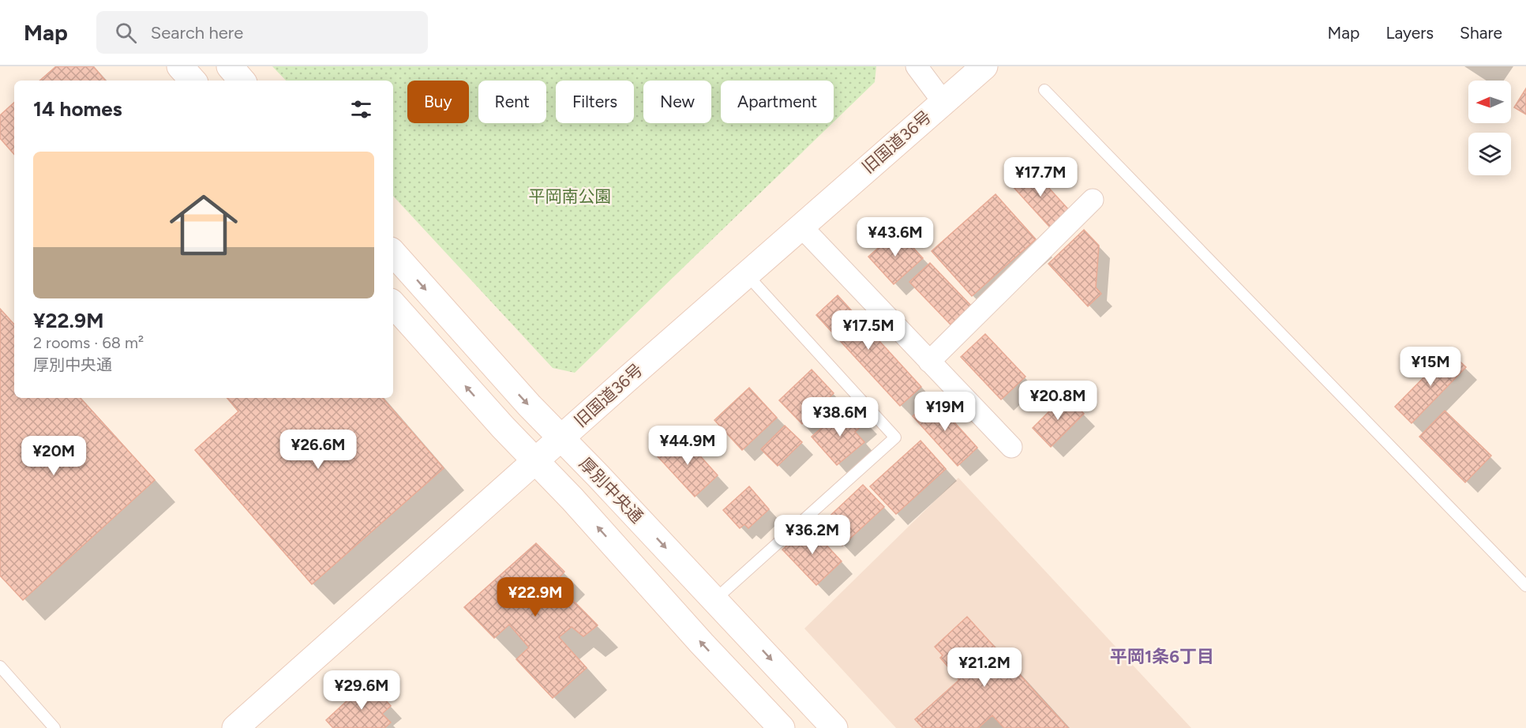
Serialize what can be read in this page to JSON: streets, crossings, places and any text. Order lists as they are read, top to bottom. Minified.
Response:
{"streets":{"main road":["旧国道36号","厚別中央通"]},"crossings":[["旧国道36号","厚別中央通"]],"districts":["平岡1条6丁目"],"parks":["平岡南公園"],"north":"left","page":{"header":"Map","search":"Search here","nav":["Map","Layers","Share"],"chip":["Buy","Rent","Filters","New","Apartment"],"heading":"14 homes","list":[{"name":"¥22.9M","note":"2 rooms · 68 m² · 厚別中央通"}],"price":["¥17.7M","¥43.6M","¥17.5M","¥15M","¥20.8M","¥19M","¥38.6M","¥44.9M","¥26.6M","¥20M","¥36.2M","¥22.9M","¥21.2M","¥29.6M"]}}
